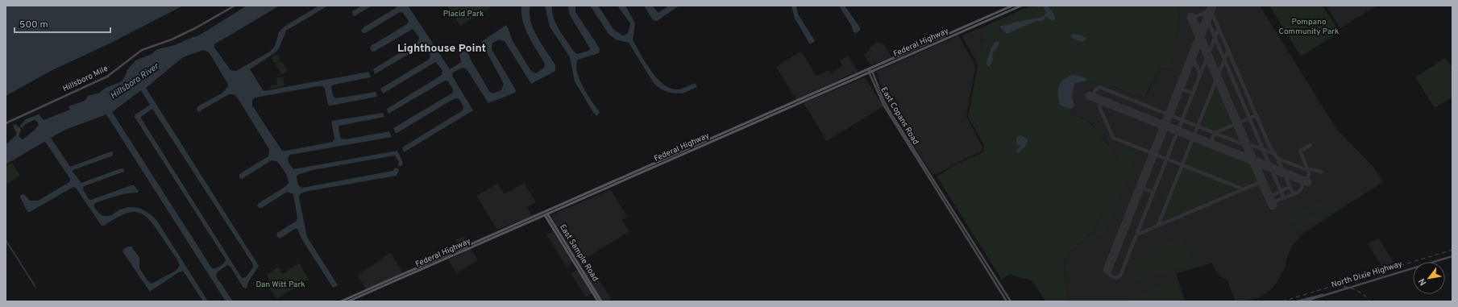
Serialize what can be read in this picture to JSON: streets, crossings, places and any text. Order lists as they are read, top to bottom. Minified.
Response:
{"streets":{"main road":["Federal Highway","Hillsboro Mile","East Copans Road","East Sample Road","North Dixie Highway"]},"crossings":[["Federal Highway","East Copans Road"],["Federal Highway","East Sample Road"]],"districts":["Lighthouse Point"],"water":["Hillsboro River"],"parks":["Placid Park","Pompano Community Park","Dan Witt Park"],"scale_bar":"500 m","north":"bottom left"}
